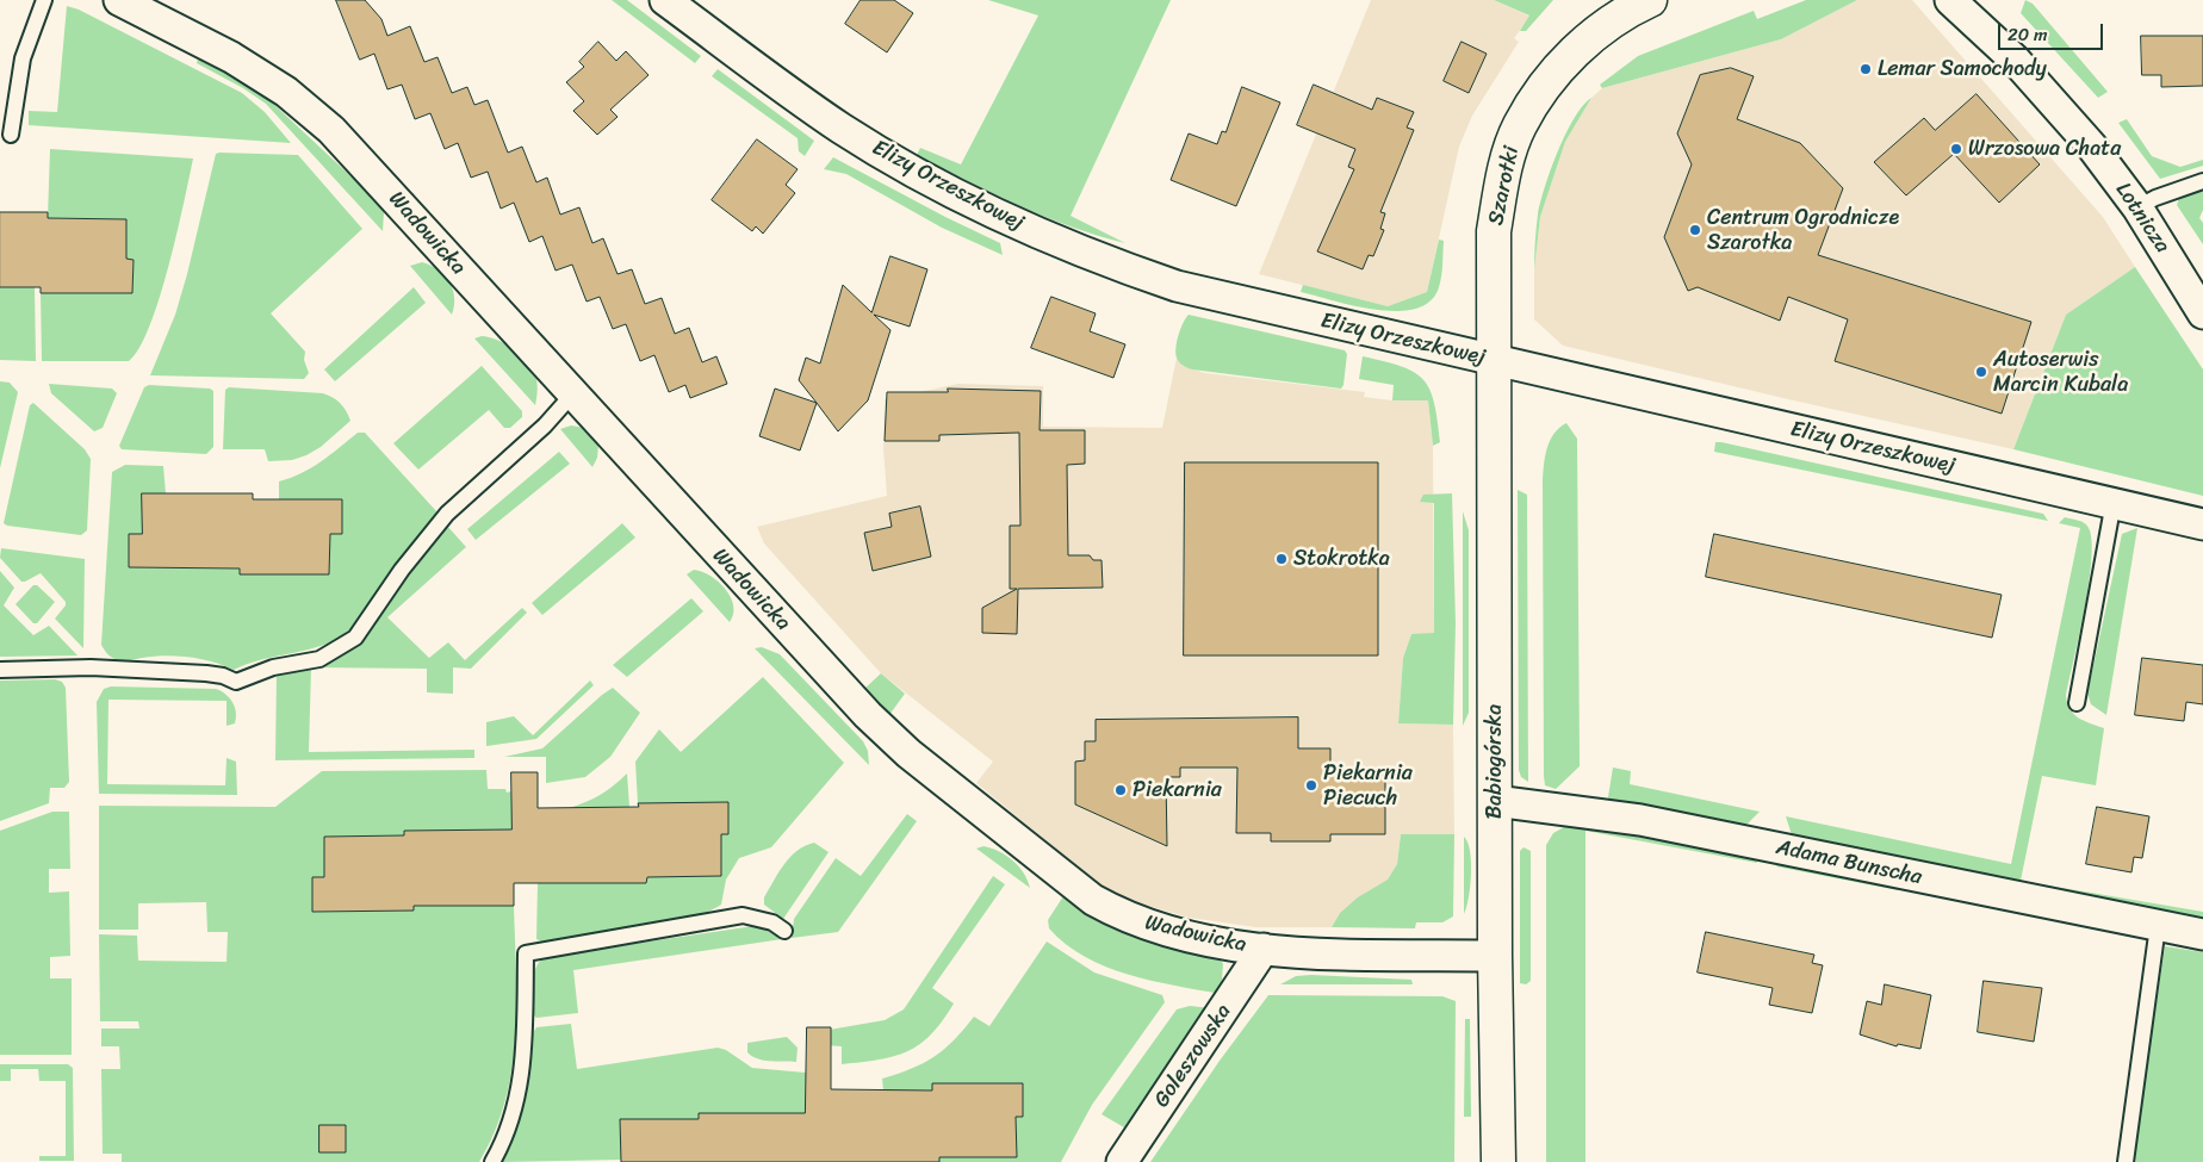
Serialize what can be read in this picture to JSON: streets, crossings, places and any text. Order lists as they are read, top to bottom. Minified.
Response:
{"streets":{"street":["Elizy Orzeszkowej","Szarotki","Lotnicza","Wadowicka","Babiogórska","Adama Bunscha","Goleszowska"]},"crossings":[["Elizy Orzeszkowej","Szarotki"],["Elizy Orzeszkowej","Babiogórska"],["Szarotki","Babiogórska"],["Wadowicka","Babiogórska"],["Wadowicka","Goleszowska"],["Babiogórska","Adama Bunscha"]],"places":["Lemar Samochody","Wrzosowa Chata","Centrum Ogrodnicze Szarotka","Autoserwis Marcin Kubala","Stokrotka","Piekarnia Piecuch","Piekarnia"],"scale_bar":"20 m"}
